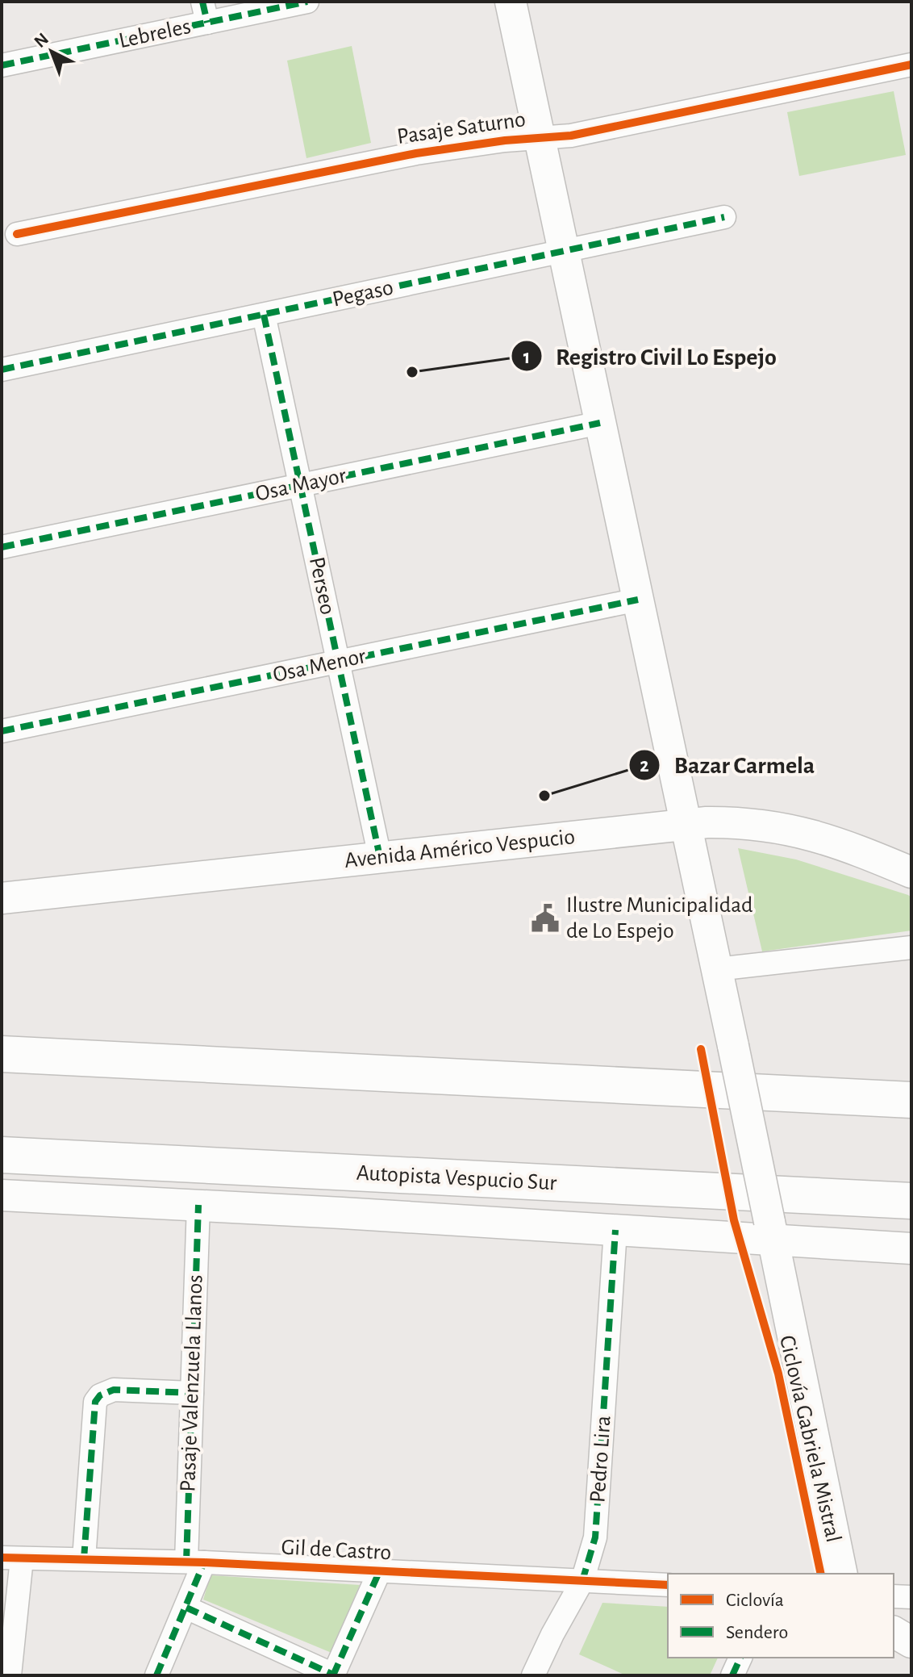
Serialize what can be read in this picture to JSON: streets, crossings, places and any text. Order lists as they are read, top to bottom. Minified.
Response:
{"streets":{"highway":["Autopista Vespucio Sur"],"main road":["Avenida Américo Vespucio"],"street":["Lebreles","Pasaje Saturno","Pegaso","Osa Mayor","Perseo","Osa Menor","Pasaje Valenzuela Llanos","Pedro Lira","Gil de Castro"],"cycle path":["Ciclovía Gabriela Mistral"]},"crossings":[["Pegaso","Perseo"],["Osa Mayor","Perseo"],["Perseo","Osa Menor"],["Perseo","Avenida Américo Vespucio"],["Pasaje Valenzuela Llanos","Gil de Castro"],["Pedro Lira","Gil de Castro"]],"places":{"other":["Registro Civil Lo Espejo","Bazar Carmela"],"public building":["Ilustre Municipalidad de Lo Espejo"]},"legend":["Ciclovía","Sendero"],"north":"top left"}
